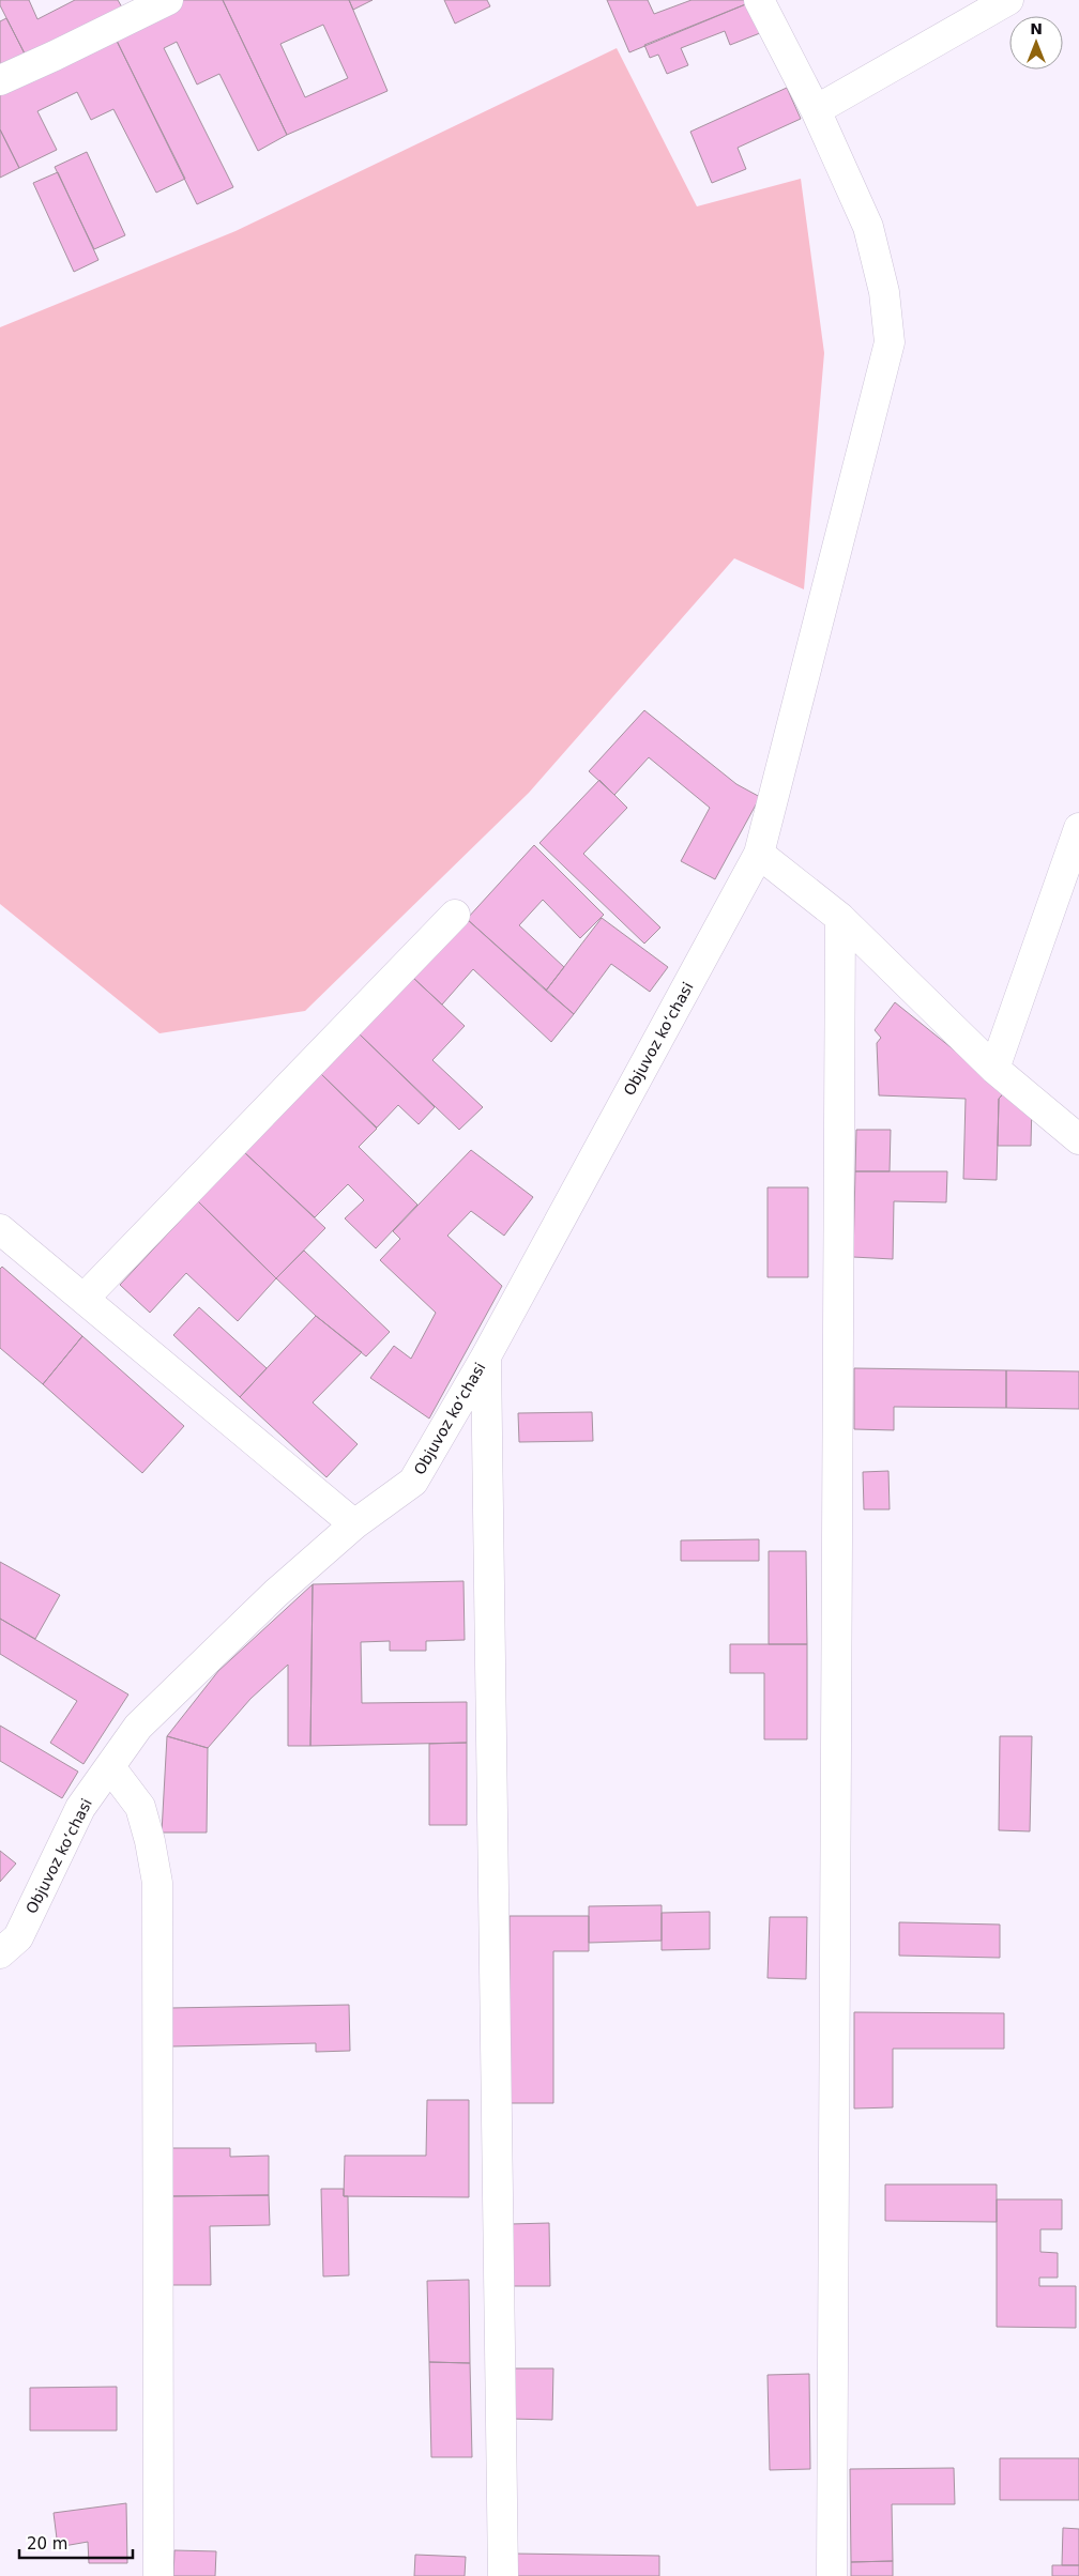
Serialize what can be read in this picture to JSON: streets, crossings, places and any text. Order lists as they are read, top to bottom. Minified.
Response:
{"streets":{"street":["Objuvoz koʻchasi"]},"scale_bar":"20 m","north":"top"}
